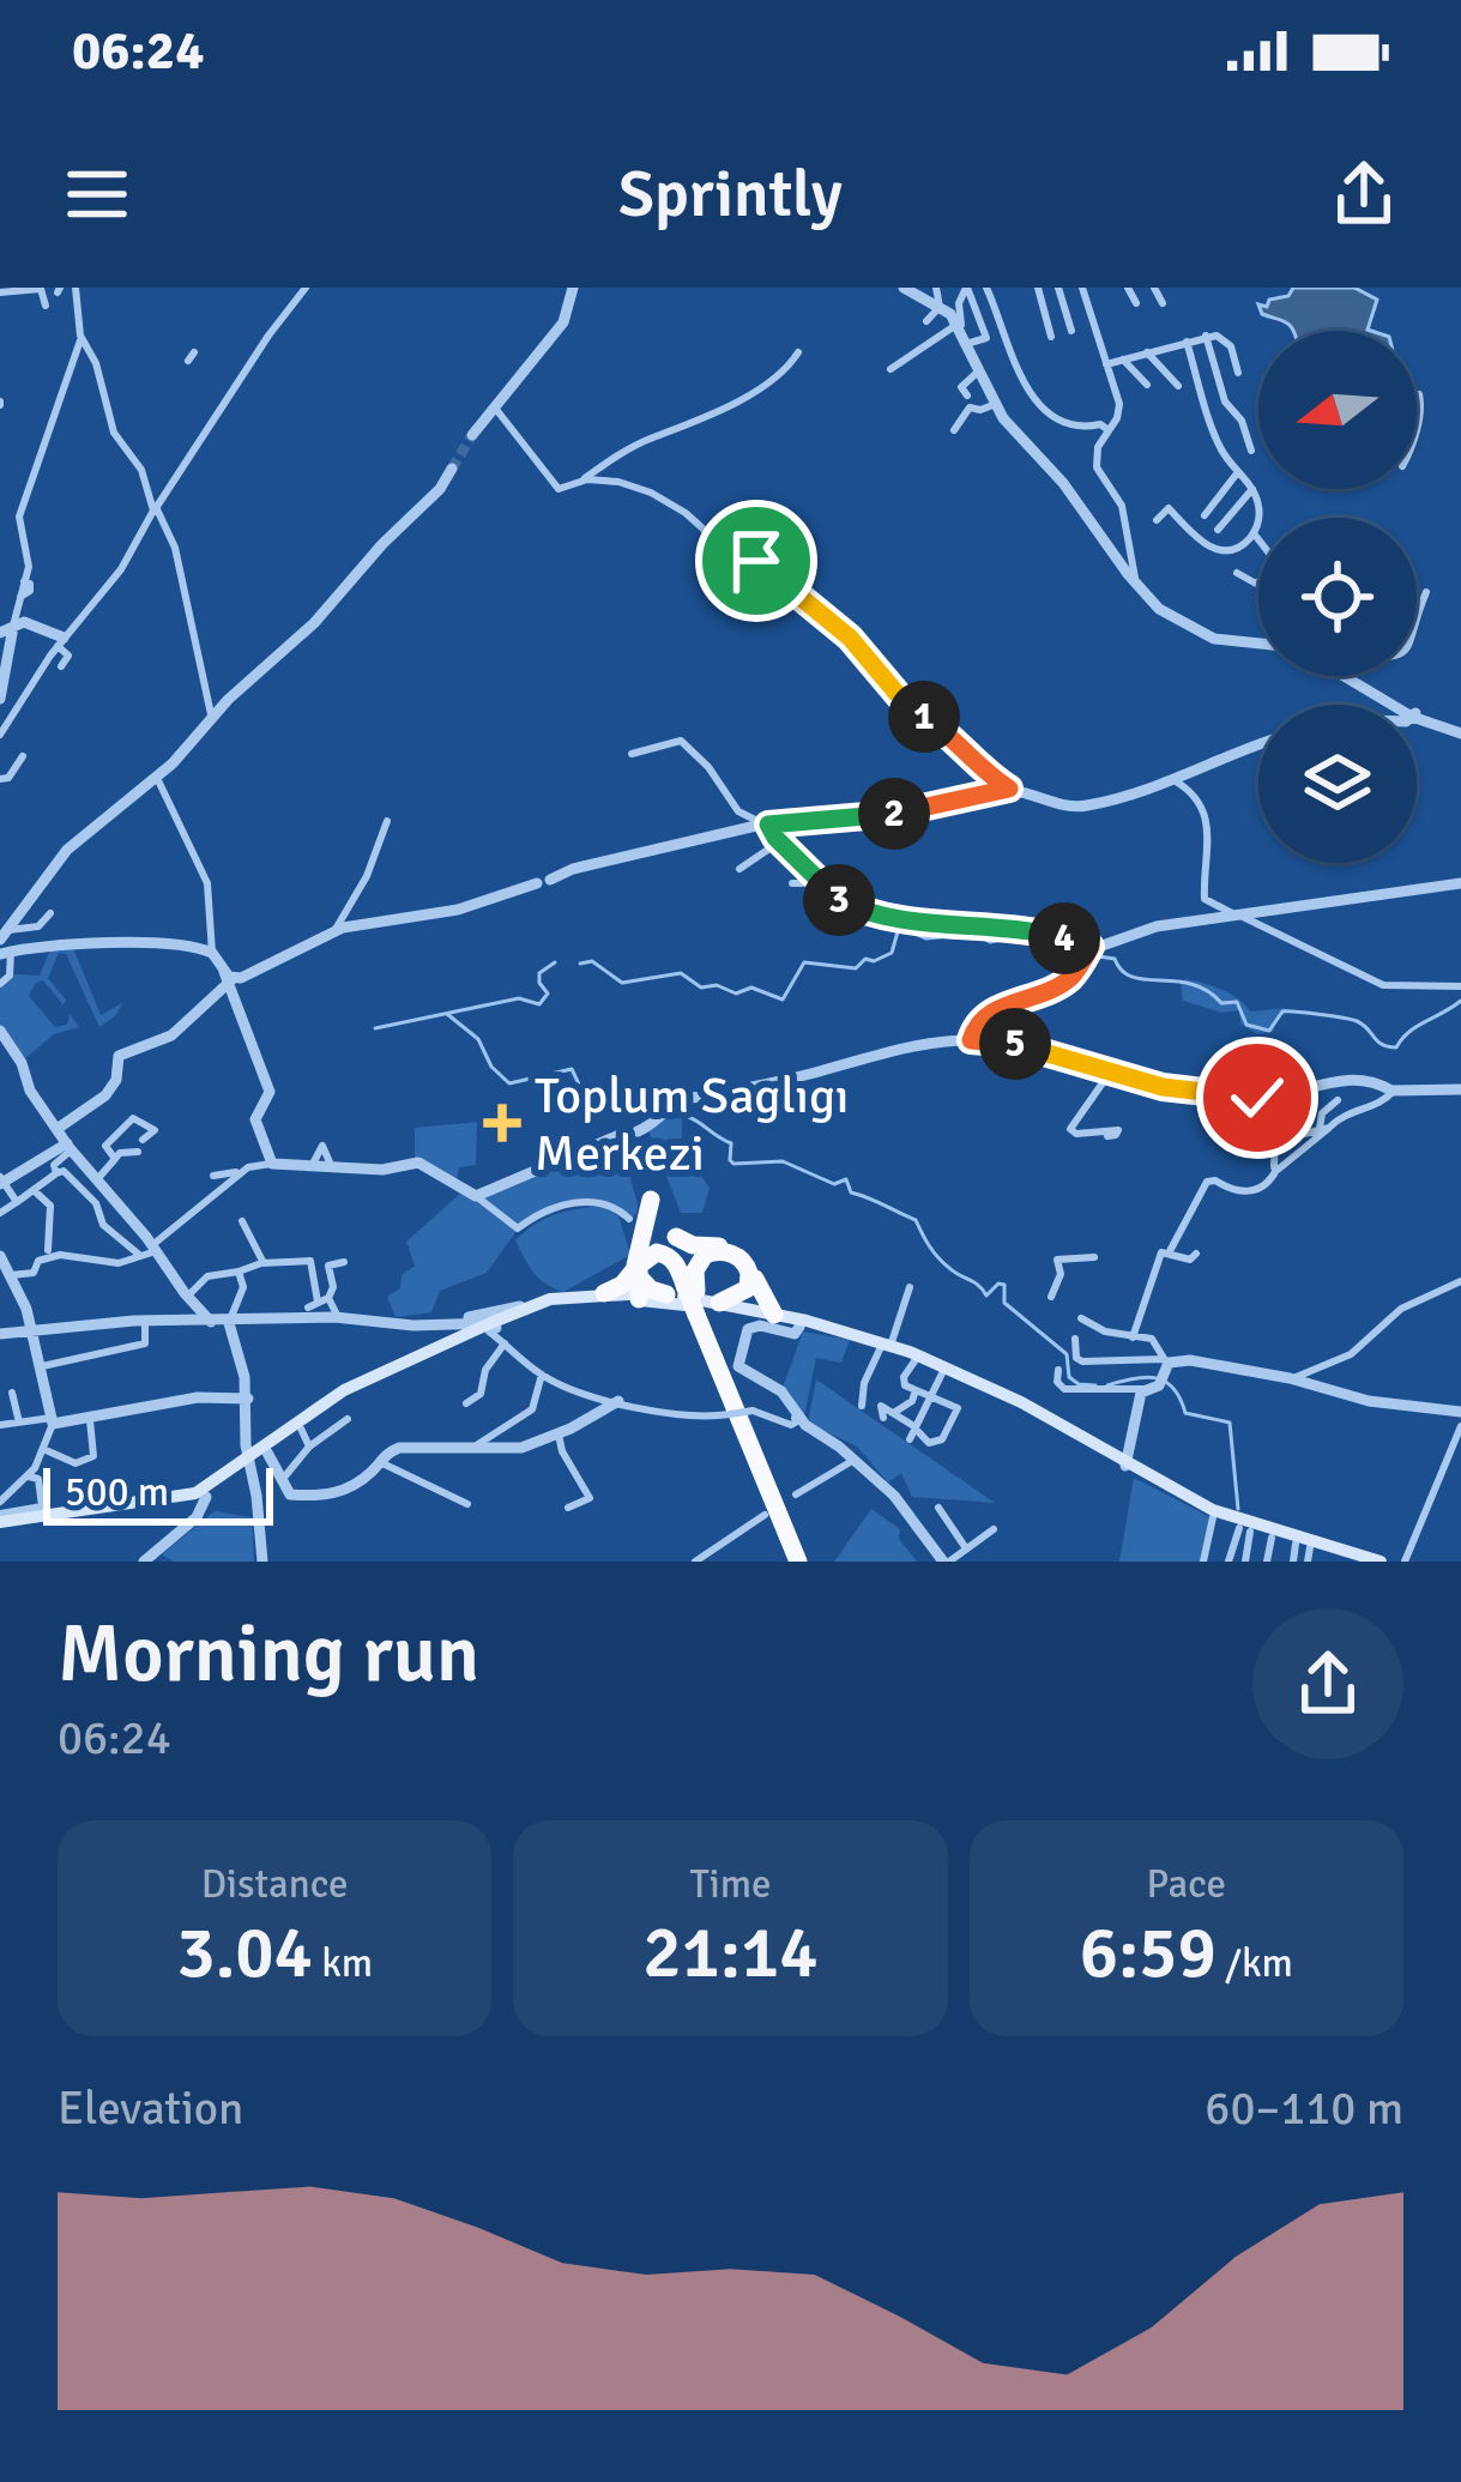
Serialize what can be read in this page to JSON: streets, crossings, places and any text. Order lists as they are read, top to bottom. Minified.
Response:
{"places":{"health":["Toplum Saglıgı Merkezi"]},"scale_bar":"500 m","north":"left","page":{"status":"06:24","header":"Sprintly","pins":["1","2","3","4","5"],"scale":"500 m","heading":["Morning run","06:24"],"stats":[["Distance","3.04 km"],["Time","21:14"],["Pace","6:59 /km"]],"chart":["Elevation","60–110 m"]}}
